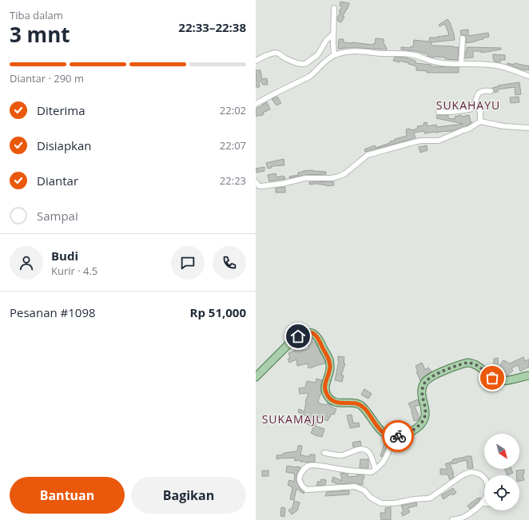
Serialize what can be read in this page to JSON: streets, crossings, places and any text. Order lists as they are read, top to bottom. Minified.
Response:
{"districts":["SUKAHAYU","SUKAMAJU"],"north":"bottom right","page":{"heading":["3 mnt","Tiba dalam","22:33–22:38"],"panel":["Budi","Kurir · 4.5","Pesanan #1098","Rp 51,000"],"bar":"Diantar · 290 m","list":[["Diterima","22:02"],["Disiapkan","22:07"],["Diantar","22:23"],"Sampai"],"buttons":["Bantuan","Bagikan"]}}
